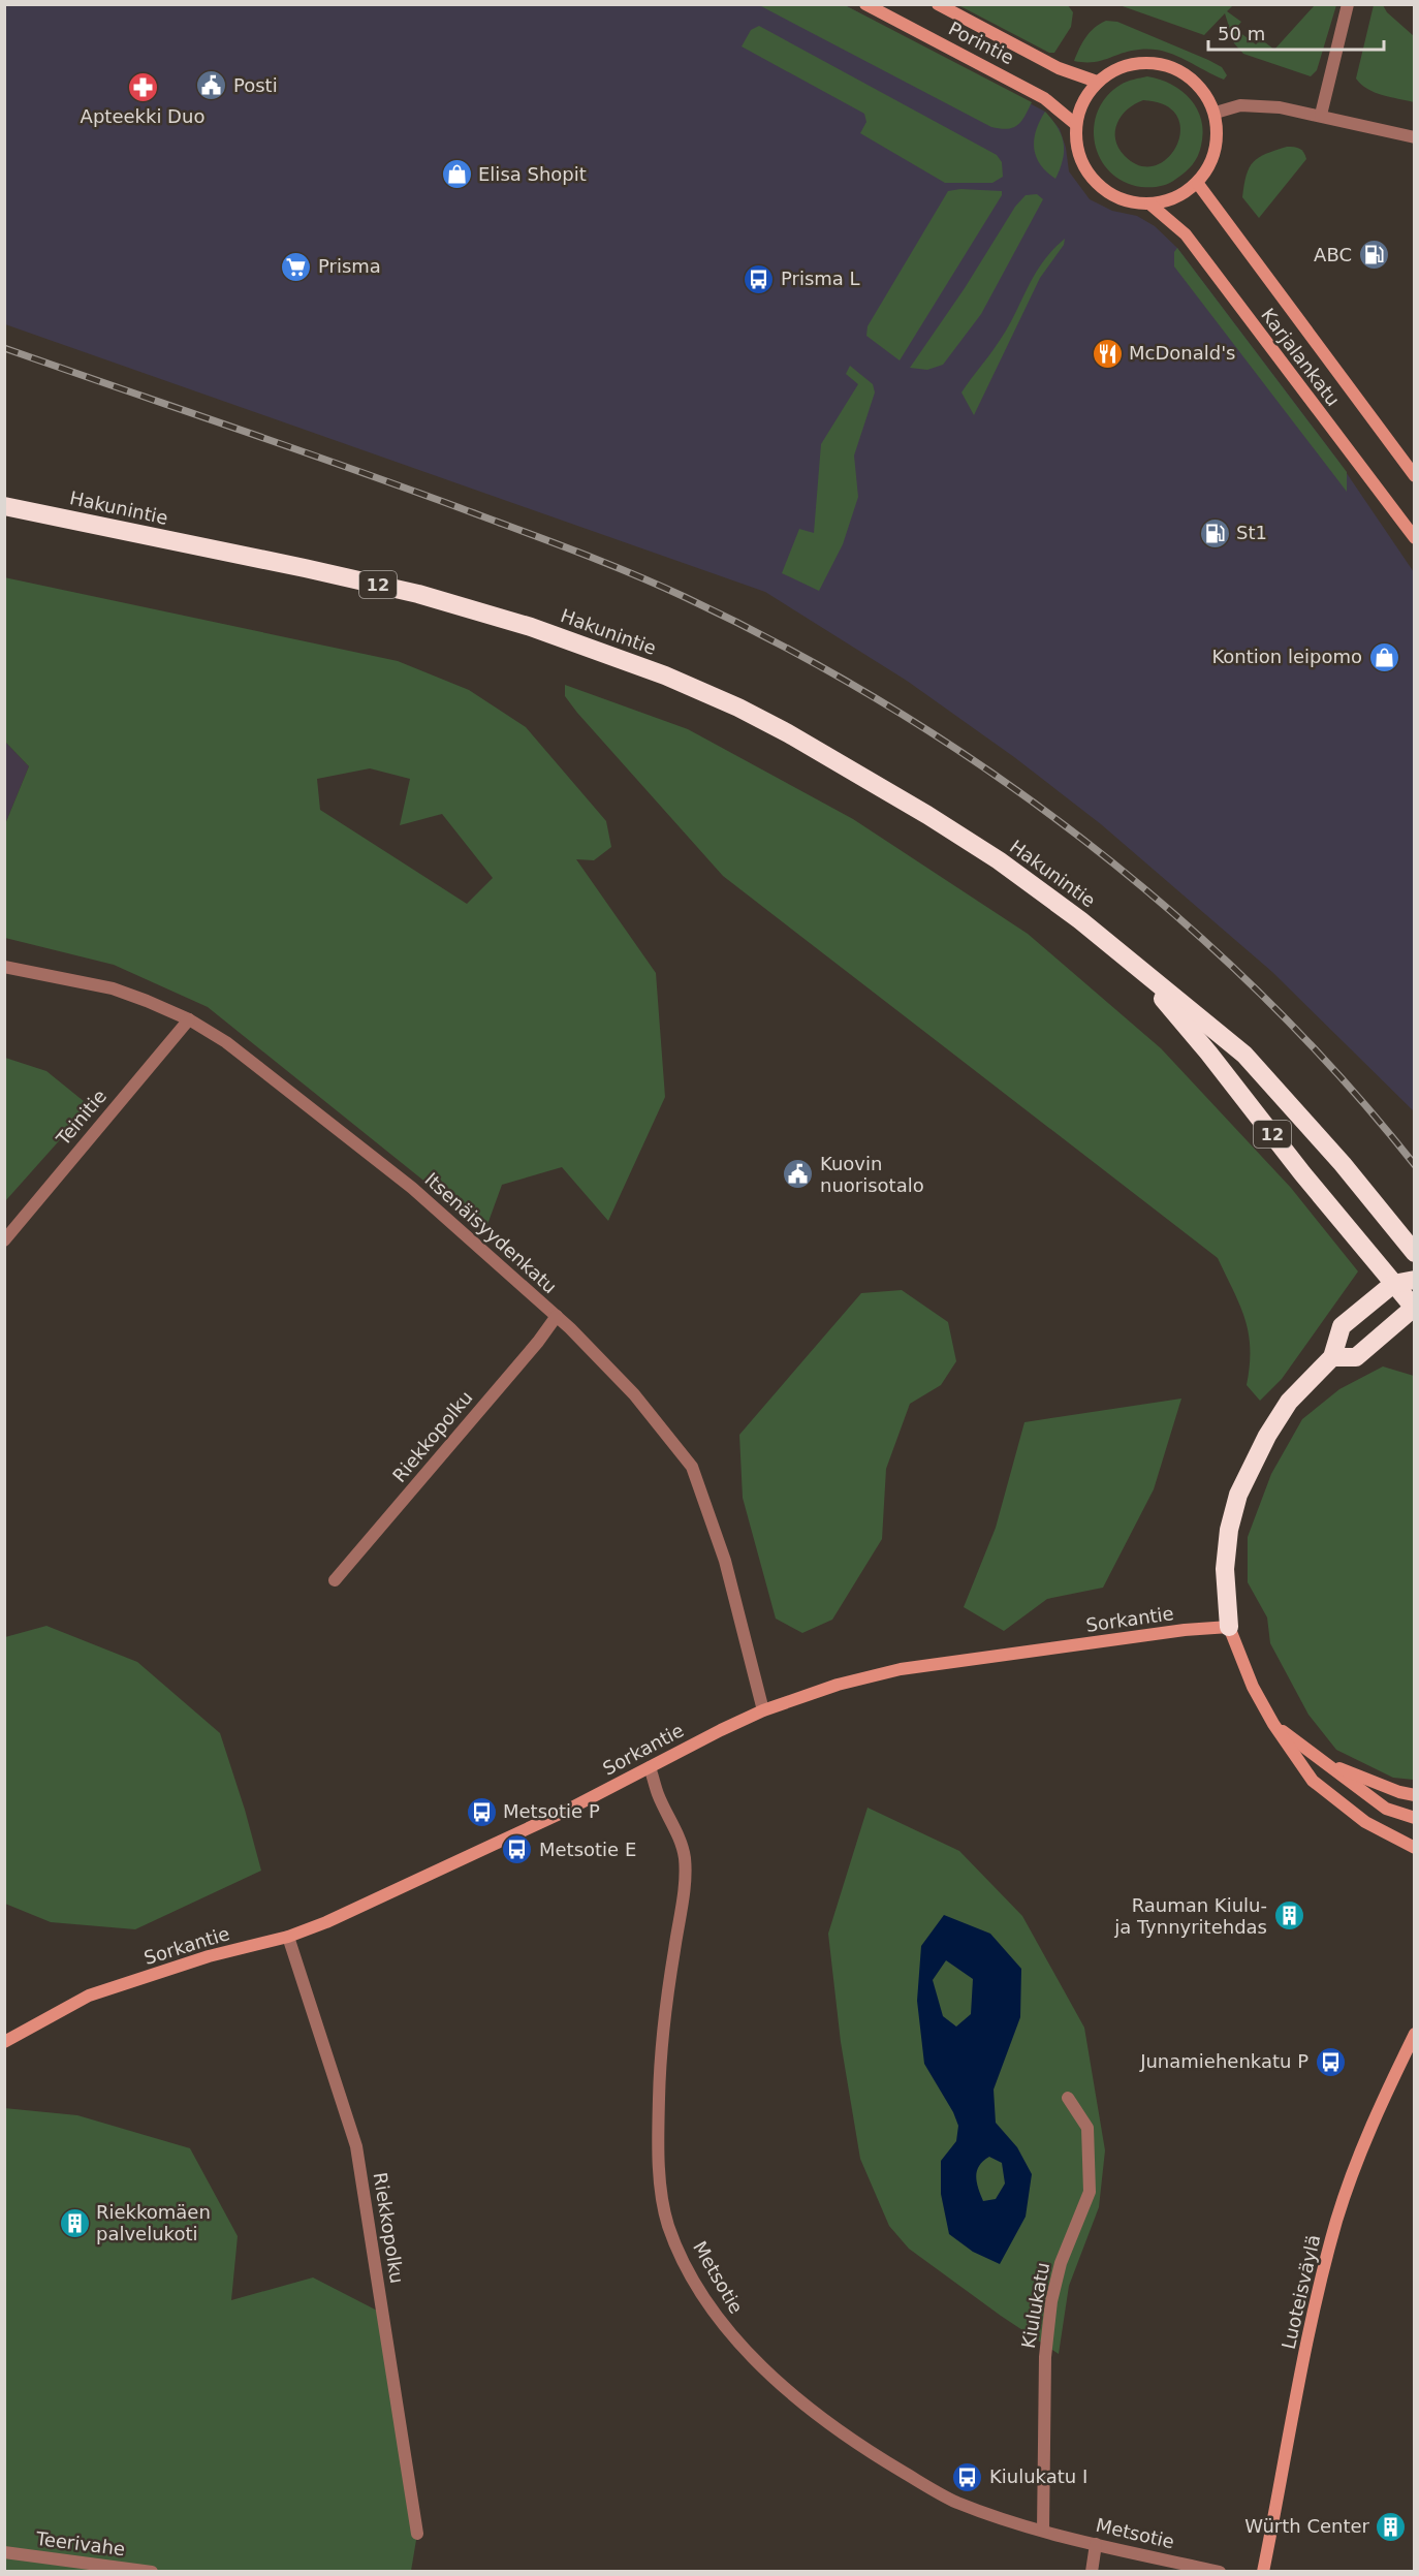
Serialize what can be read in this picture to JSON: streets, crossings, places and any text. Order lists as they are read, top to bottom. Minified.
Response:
{"streets":{"highway":["Hakunintie","12"],"main road":["Porintie","Karjalankatu","Sorkantie","Luoteisväylä"],"street":["Teinitie","Itsenäisyydenkatu","Riekkopolku","Metsotie","Kiulukatu","Teerivahe"]},"crossings":[["Porintie","Karjalankatu"],["Teinitie","Itsenäisyydenkatu"],["Itsenäisyydenkatu","Riekkopolku"],["Itsenäisyydenkatu","Sorkantie"],["Riekkopolku","Sorkantie"],["Sorkantie","Metsotie"],["Metsotie","Kiulukatu"]],"places":{"public building":["Posti","Kuovin nuorisotalo"],"pharmacy":["Apteekki Duo"],"shop":["Elisa Shopit","Kontion leipomo"],"fuel station":["ABC","St1"],"supermarket":["Prisma"],"bus stop":["Prisma L","Metsotie P","Metsotie E","Junamiehenkatu P","Kiulukatu I"],"restaurant":["McDonald's"],"building":["Rauman Kiulu- ja Tynnyritehdas","Riekkomäen palvelukoti","Würth Center"]},"scale_bar":"50 m"}
